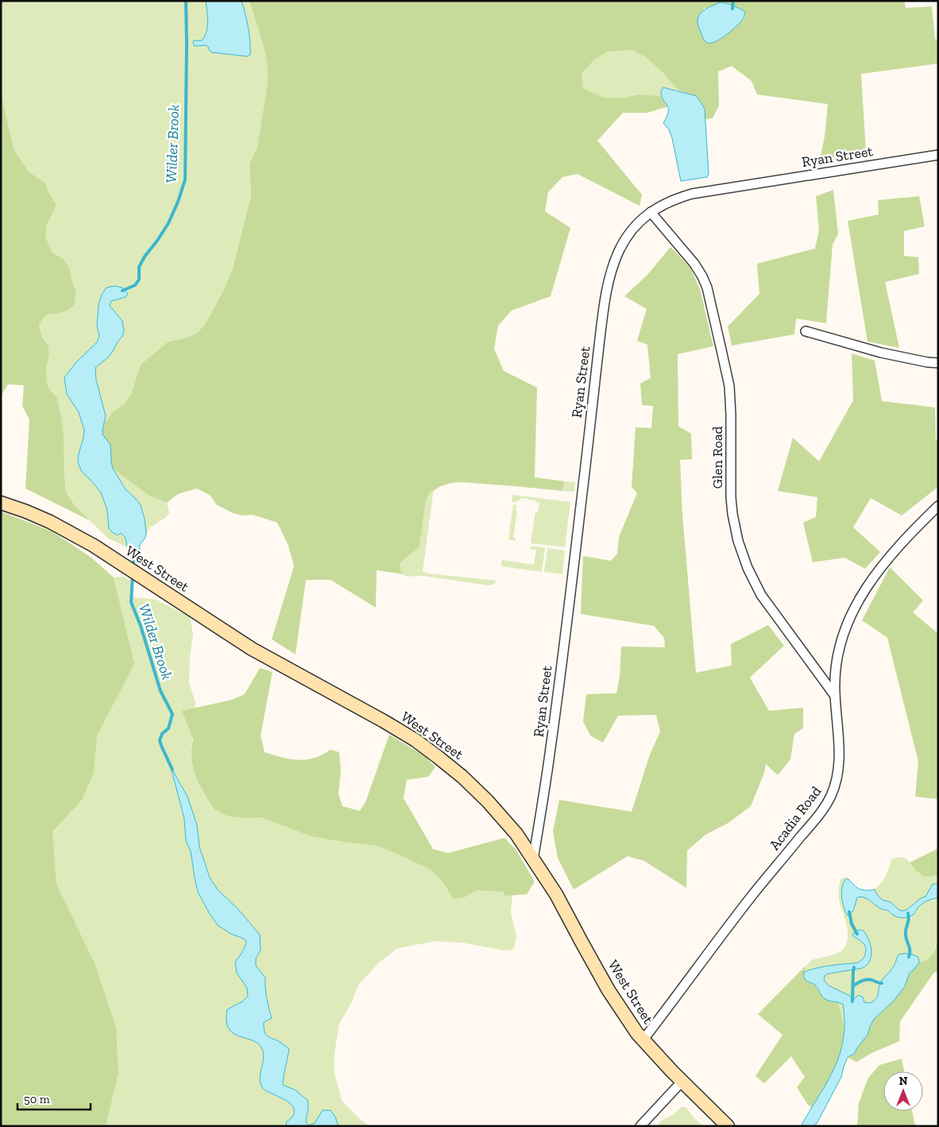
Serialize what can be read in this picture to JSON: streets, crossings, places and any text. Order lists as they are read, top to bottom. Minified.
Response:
{"streets":{"main road":["West Street"],"street":["Ryan Street","Glen Road","Acadia Road"]},"crossings":[["Ryan Street","Glen Road"],["Ryan Street","West Street"],["Glen Road","Acadia Road"],["West Street","Acadia Road"]],"water":["Wilder Brook"],"scale_bar":"50 m","north":"top"}
